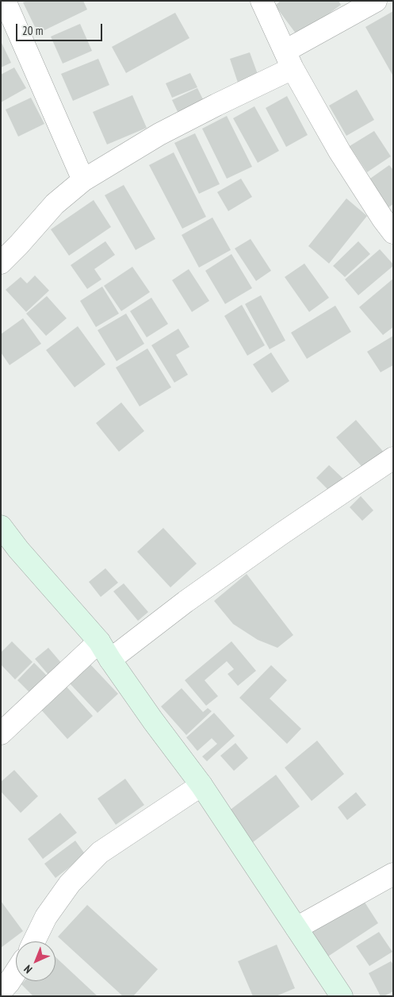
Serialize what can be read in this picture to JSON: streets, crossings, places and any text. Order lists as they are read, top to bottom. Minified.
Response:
{"scale_bar":"20 m","north":"bottom left"}
